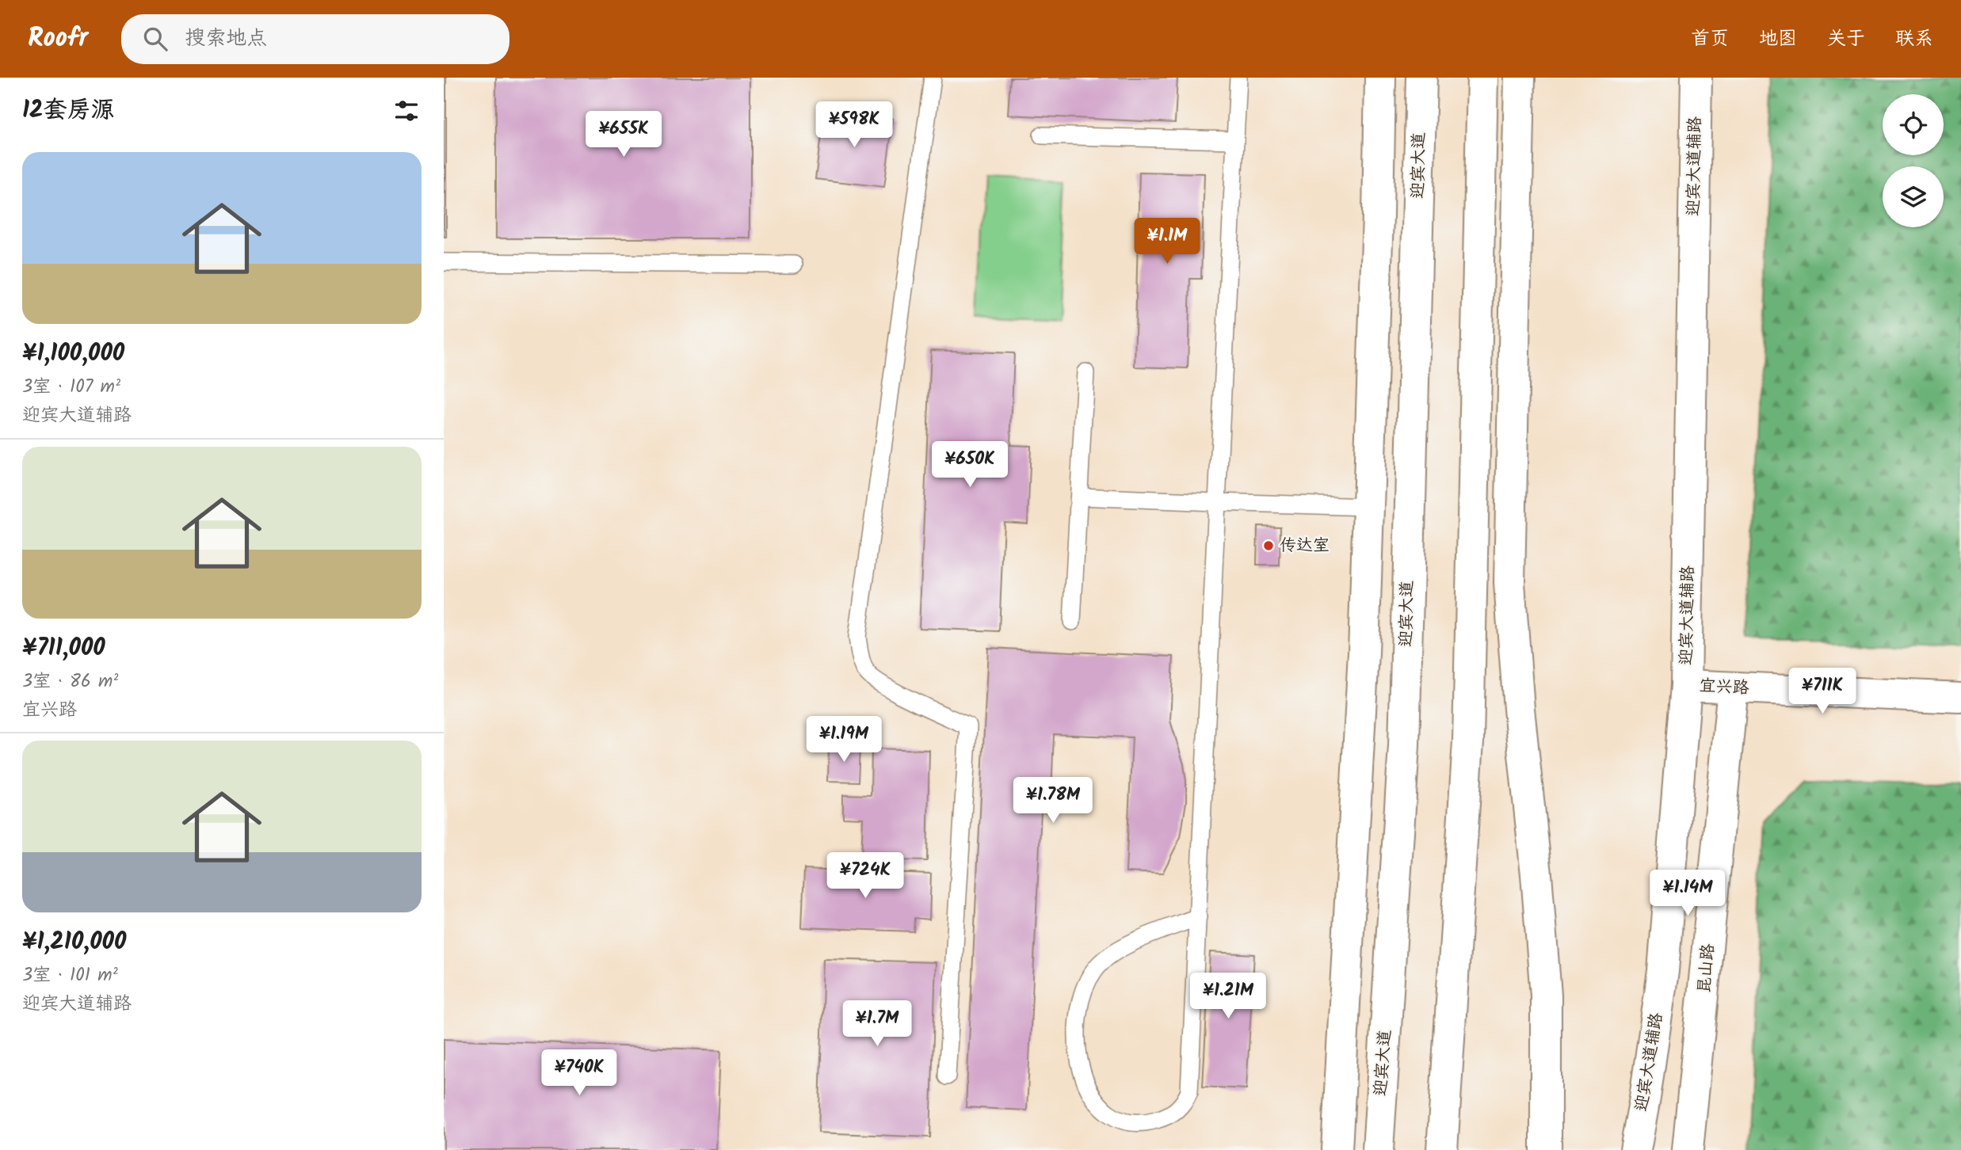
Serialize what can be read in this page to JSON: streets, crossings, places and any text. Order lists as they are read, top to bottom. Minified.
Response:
{"streets":{"main road":["迎宾大道","迎宾大道辅路","宜兴路","昆山路"]},"crossings":[["迎宾大道辅路","宜兴路"],["宜兴路","昆山路"]],"places":["传达室"],"page":{"header":"Roofr","search":"搜索地点","nav":["首页","地图","关于","联系"],"heading":"12套房源","price":["¥598K","¥655K","¥1.1M","¥650K","¥711K","¥1.19M","¥1.78M","¥724K","¥1.14M","¥1.21M","¥1.7M","¥740K"],"list":[{"name":"¥1,100,000","note":"3室 · 107 m² · 迎宾大道辅路"},{"name":"¥711,000","note":"3室 · 86 m² · 宜兴路"},{"name":"¥1,210,000","note":"3室 · 101 m² · 迎宾大道辅路"}]}}
